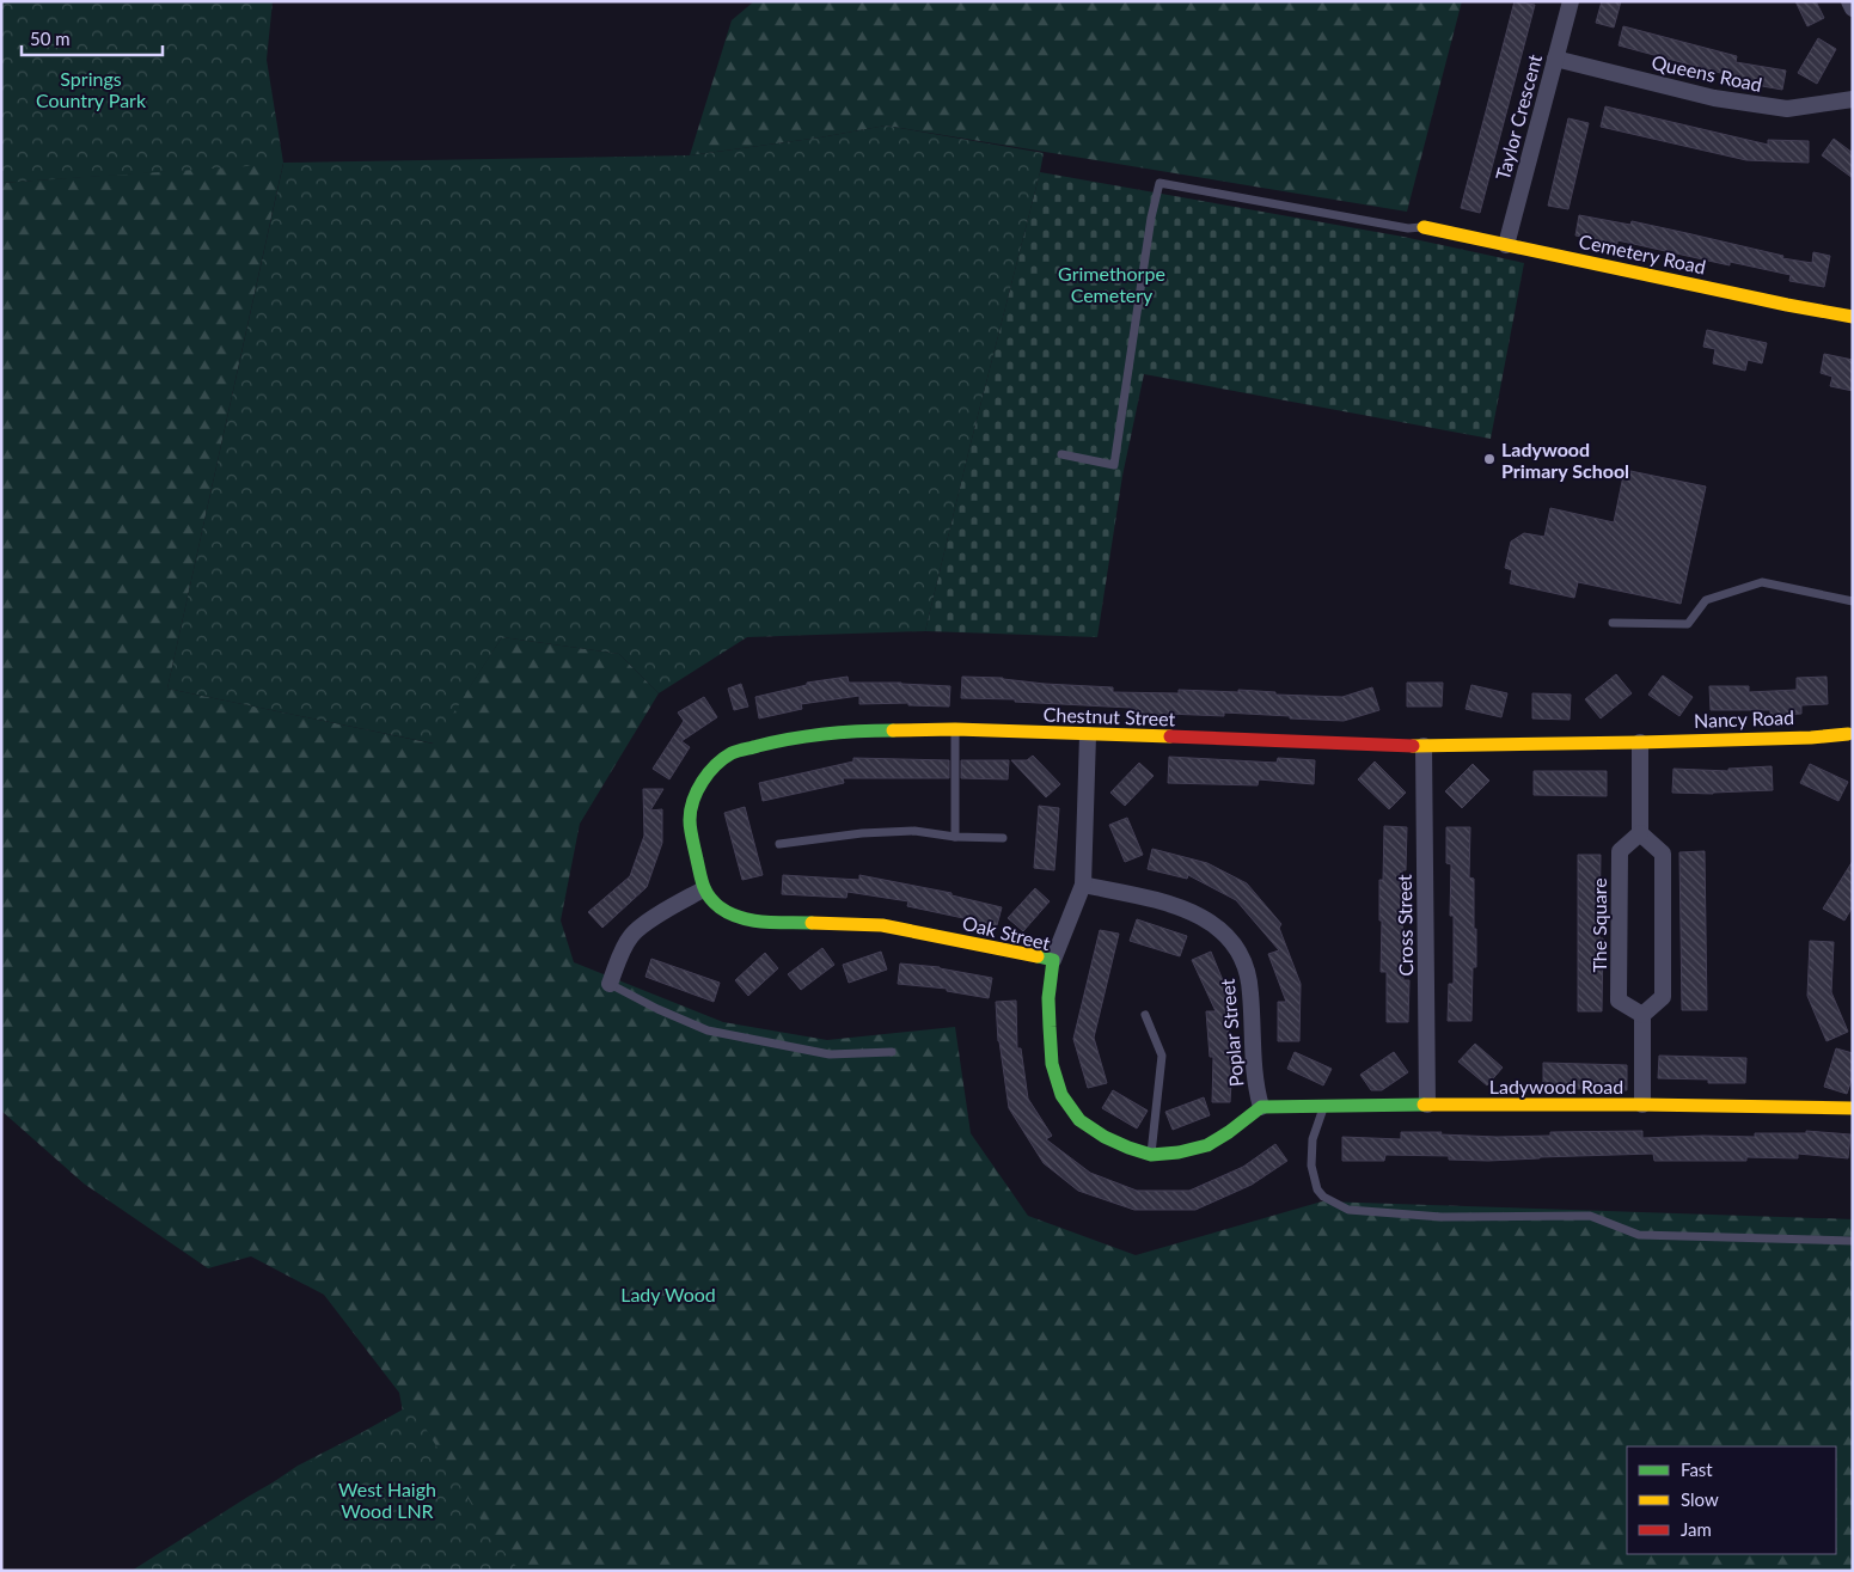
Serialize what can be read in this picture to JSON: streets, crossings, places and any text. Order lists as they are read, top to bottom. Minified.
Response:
{"streets":{"street":["Queens Road","Taylor Crescent","Cemetery Road","Chestnut Street","Nancy Road","Cross Street","The Square","Oak Street","Poplar Street","Ladywood Road"]},"crossings":[["Queens Road","Taylor Crescent"],["Taylor Crescent","Cemetery Road"],["Chestnut Street","Nancy Road"],["Chestnut Street","Cross Street"],["Chestnut Street","Oak Street"],["Cross Street","Ladywood Road"],["Oak Street","Poplar Street"],["Oak Street","Ladywood Road"],["Poplar Street","Ladywood Road"]],"parks":["Springs Country Park","Grimethorpe Cemetery","Lady Wood","West Haigh Wood LNR"],"places":["Ladywood Primary School"],"legend":["Fast","Slow","Jam"],"scale_bar":"50 m"}
